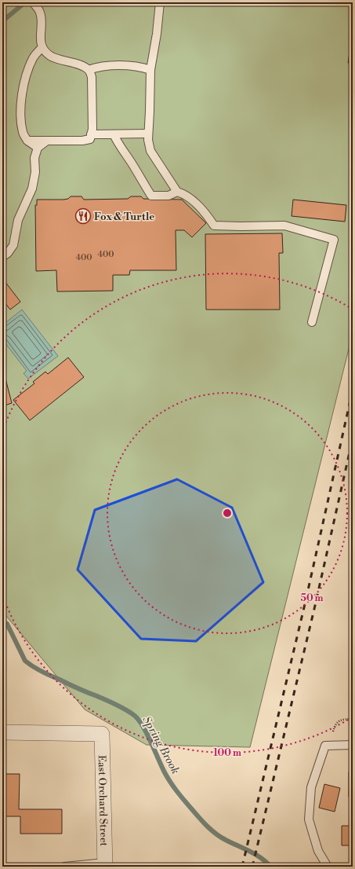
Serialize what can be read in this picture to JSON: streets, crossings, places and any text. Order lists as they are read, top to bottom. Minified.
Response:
{"streets":{"street":["East Orchard Street"]},"water":["Spring Brook"],"places":{"restaurant":["Fox & Turtle"]},"house_numbers":["400","400"],"rings":["50 m","100 m"]}
